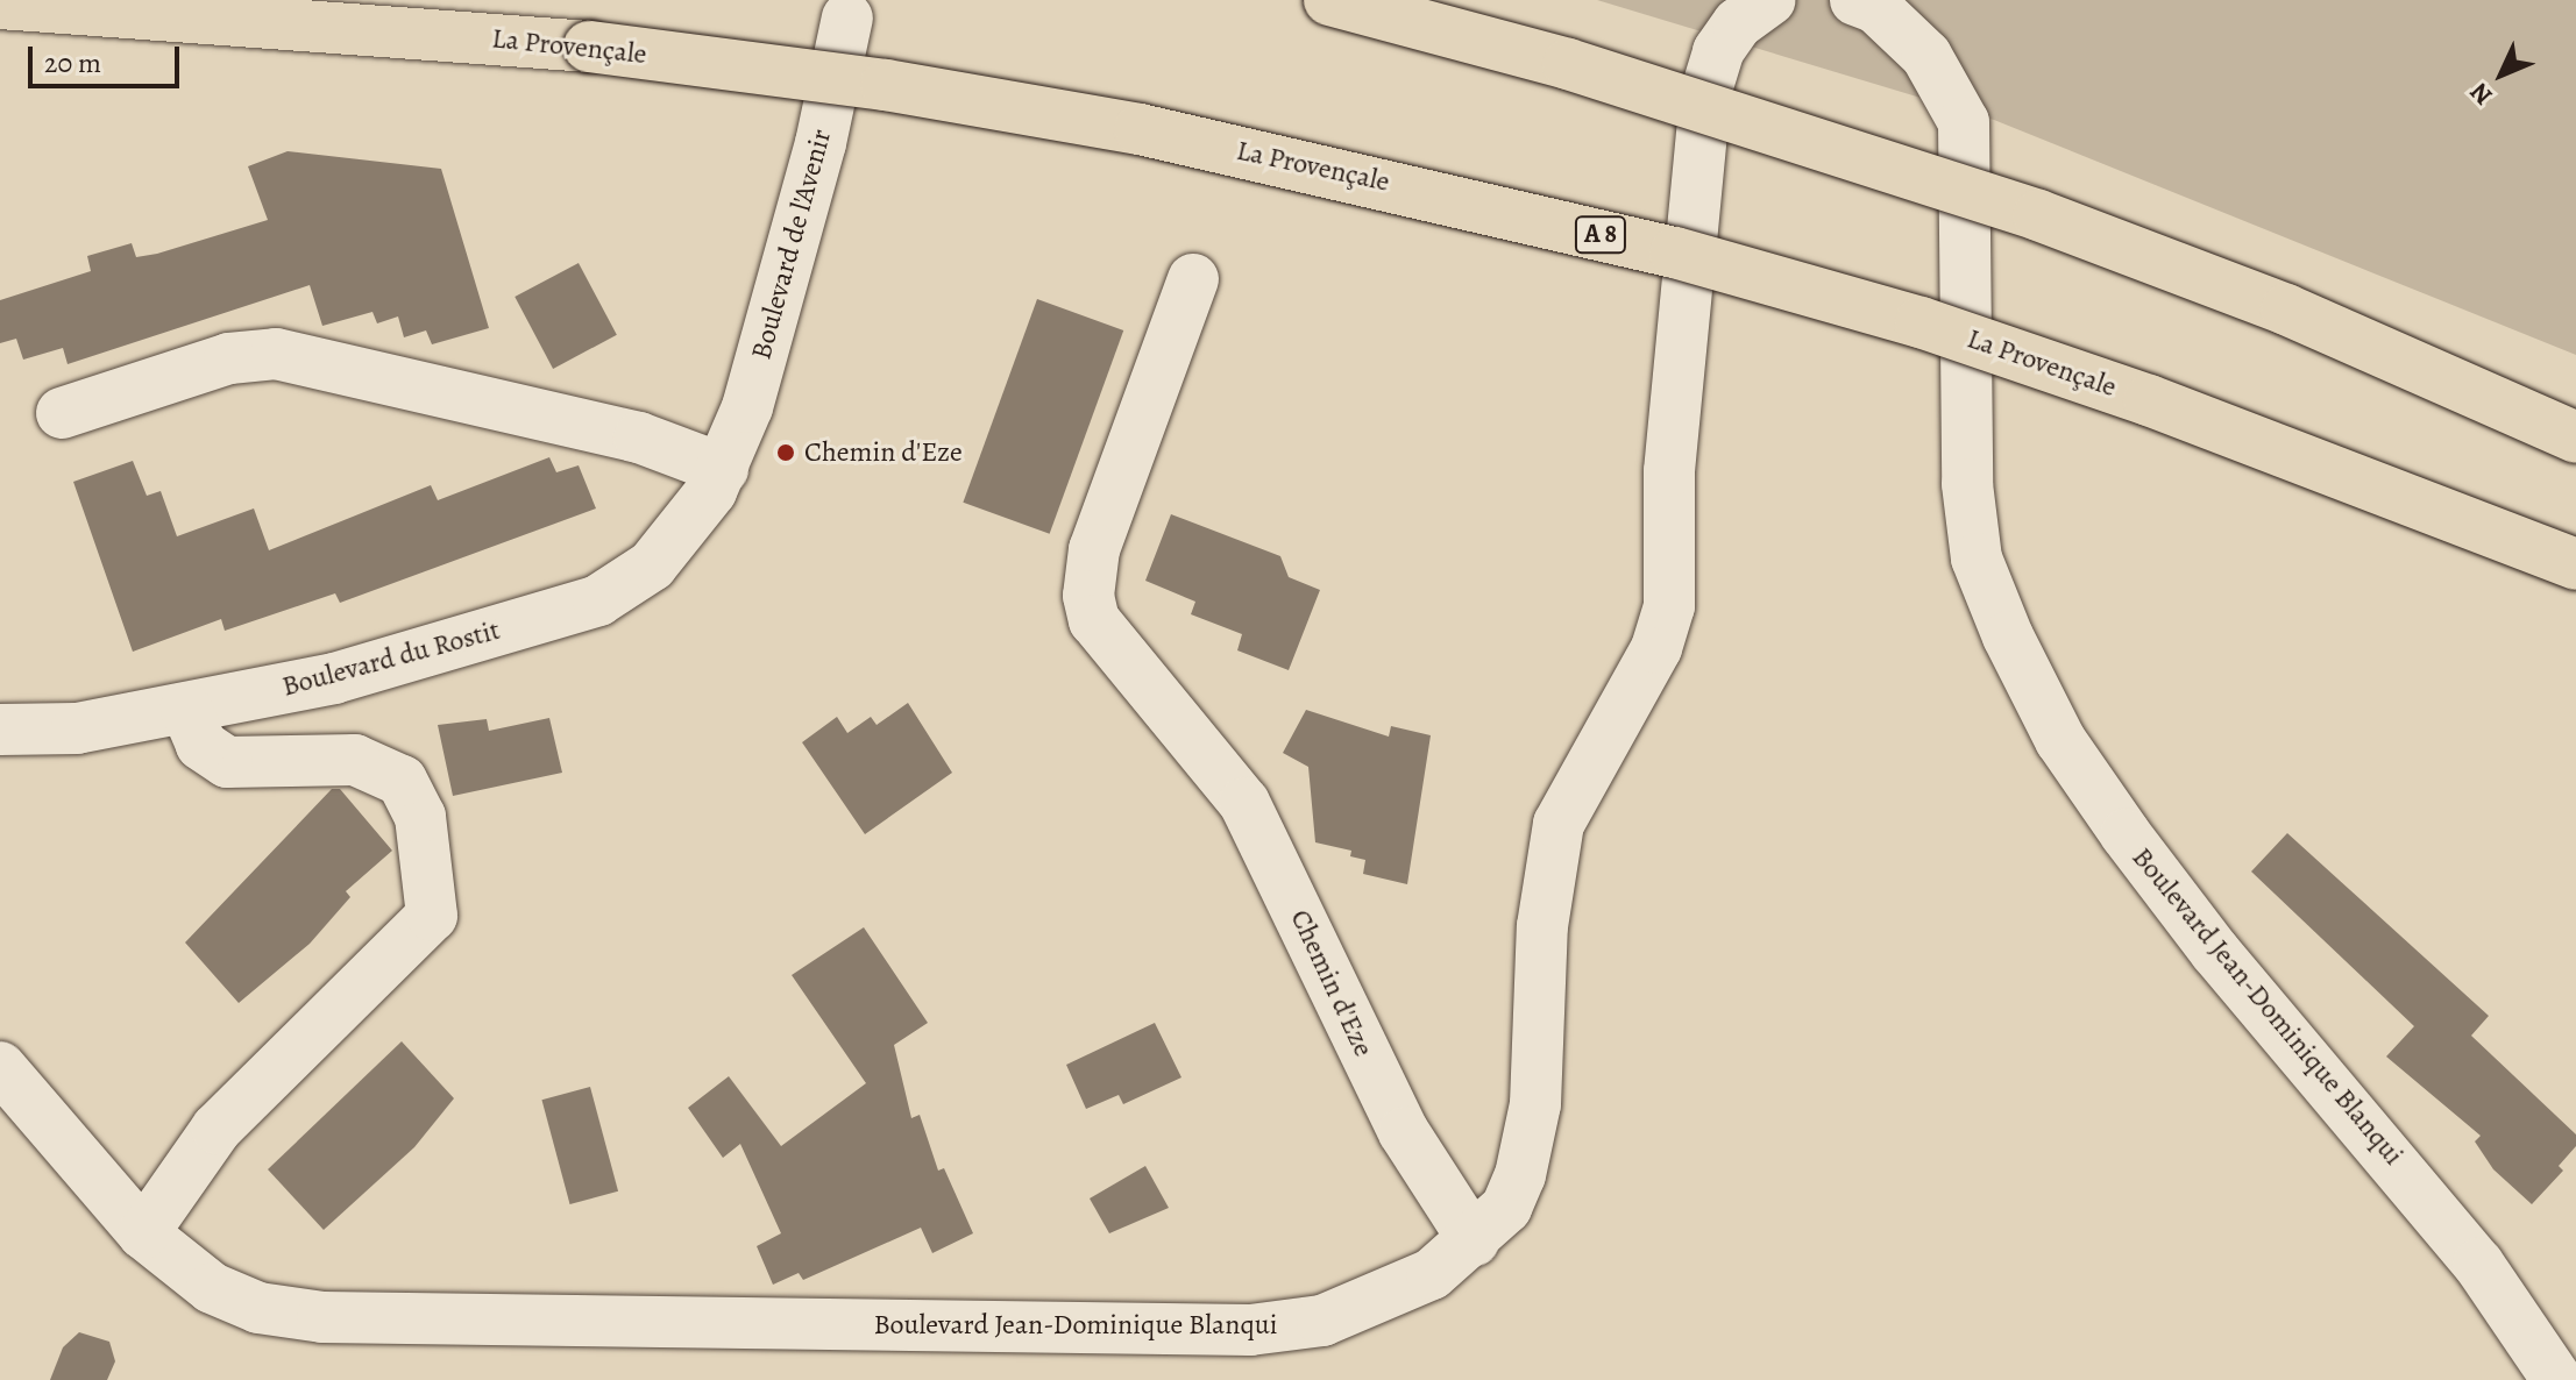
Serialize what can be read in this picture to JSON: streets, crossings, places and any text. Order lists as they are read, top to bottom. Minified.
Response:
{"streets":{"highway":["La Provençale","A 8"],"street":["Boulevard de l'Avenir","Boulevard du Rostit","Chemin d'Eze","Boulevard Jean-Dominique Blanqui"]},"crossings":[["Boulevard de l'Avenir","Boulevard du Rostit"],["Chemin d'Eze","Boulevard Jean-Dominique Blanqui"]],"places":["Chemin d'Eze"],"scale_bar":"20 m","north":"bottom left"}
